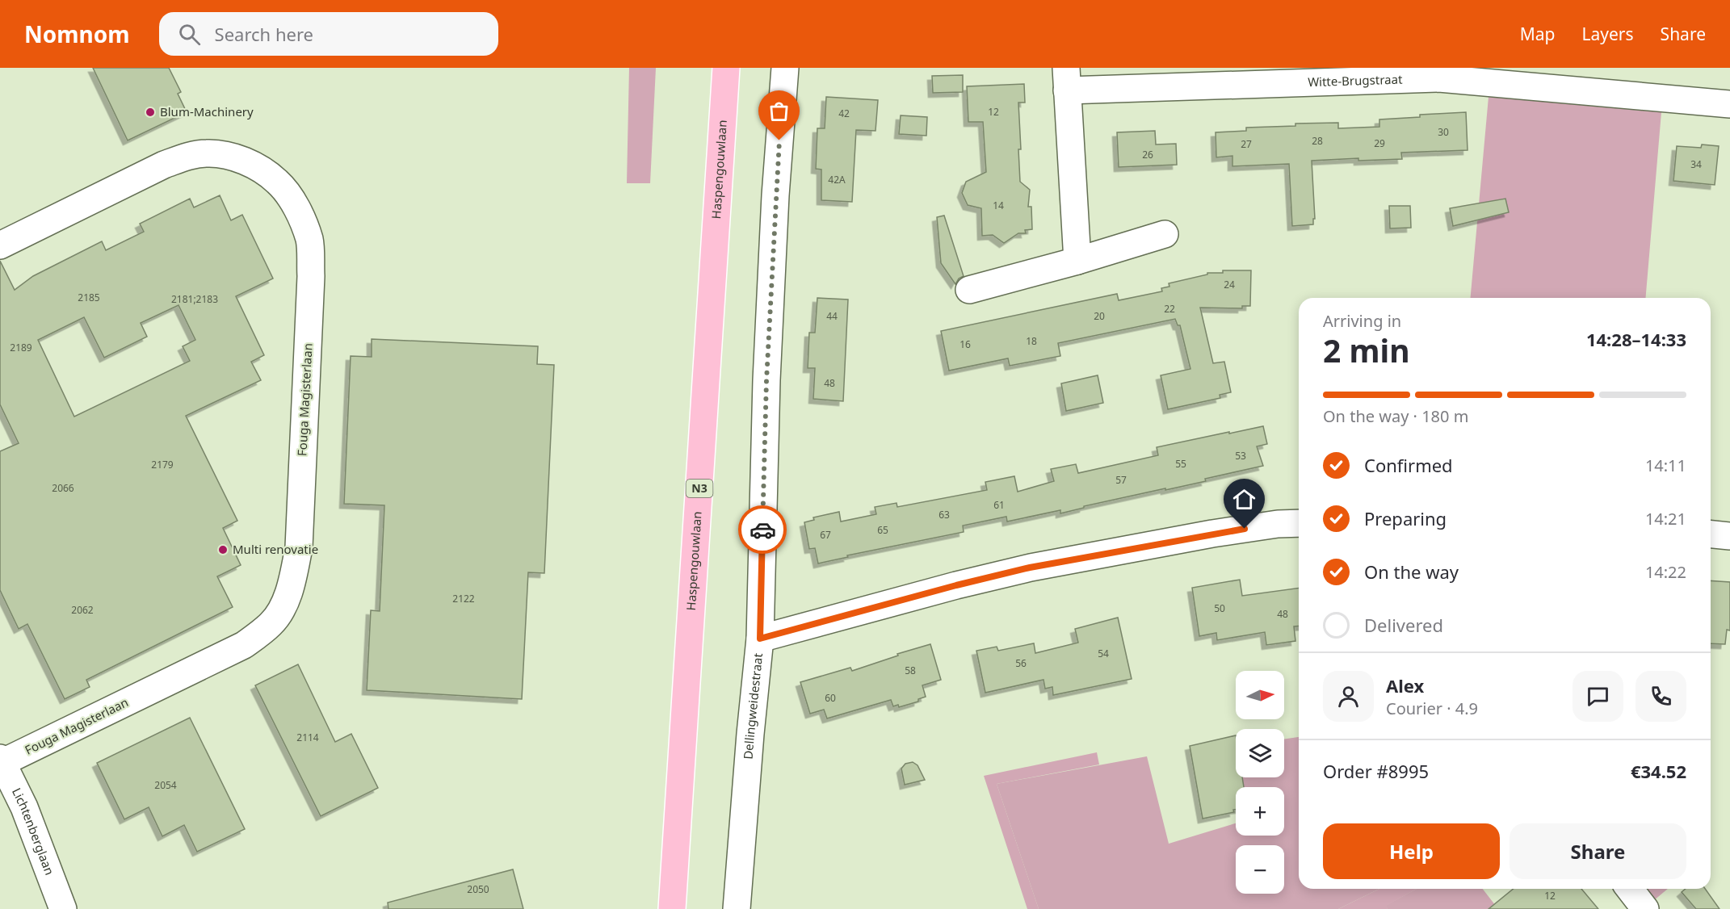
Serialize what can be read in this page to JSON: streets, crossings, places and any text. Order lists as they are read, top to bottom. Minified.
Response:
{"streets":{"main road":["Haspengouwlaan","N3"],"street":["Witte-Brugstraat","Fouga Magisterlaan","Dellingweidestraat","Lichtenberglaan"]},"crossings":[["Fouga Magisterlaan","Lichtenberglaan"]],"places":["Blum-Machinery","Multi renovatie"],"house_numbers":["12","42","30","28","29","27","26","34","42A","14","24","2185","2181;2183","22","44","20","18","16","2189","48","53","55","2179","57","2066","61","63","65","67","2122","50","2062","48","54","56","58","60","2114","2054","2050","12"],"north":"right","page":{"header":"Nomnom","search":"Search here","nav":["Map","Layers","Share"],"heading":["2 min","Arriving in","14:28–14:33"],"panel":["Alex","Courier · 4.9","Order #8995","€34.52"],"bar":"On the way · 180 m","list":[["Confirmed","14:11"],["Preparing","14:21"],["On the way","14:22"],"Delivered"],"map_buttons":["+","−"],"buttons":["Help","Share"]}}
